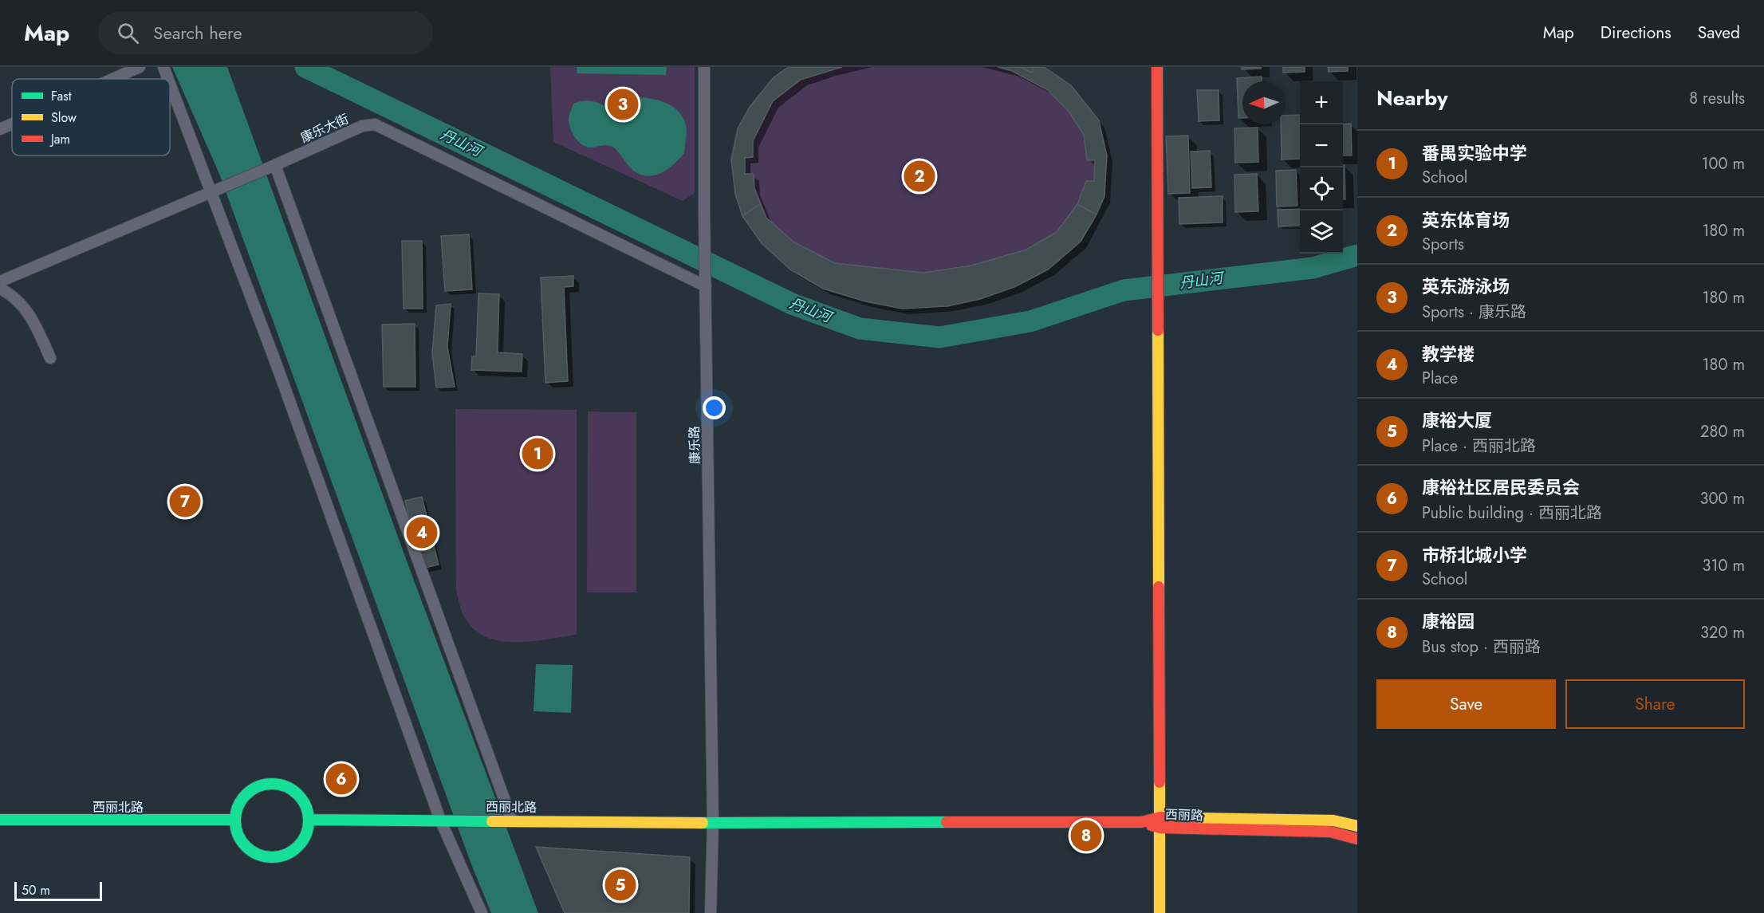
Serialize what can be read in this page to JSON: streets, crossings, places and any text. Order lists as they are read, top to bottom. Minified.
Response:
{"streets":{"street":["康乐大街","康乐路","西丽北路","西丽路"]},"crossings":[["康乐大街","康乐路"],["康乐路","西丽北路"],["西丽北路","西丽路"]],"water":["丹山河"],"legend":["Fast","Slow","Jam"],"scale_bar":"50 m","north":"left","page":{"header":"Map","search":"Search here","nav":["Map","Directions","Saved"],"heading":["Nearby","8 results"],"map_buttons":["+","−"],"pins":["3","2","1","7","4","6","8","5"],"list":[{"mark":"1","name":"番禺实验中学","note":"School","value":"100 m"},{"mark":"2","name":"英东体育场","note":"Sports","value":"180 m"},{"mark":"3","name":"英东游泳场","note":"Sports · 康乐路","value":"180 m"},{"mark":"4","name":"教学楼","note":"Place","value":"180 m"},{"mark":"5","name":"康裕大厦","note":"Place · 西丽北路","value":"280 m"},{"mark":"6","name":"康裕社区居民委员会","note":"Public building · 西丽北路","value":"300 m"},{"mark":"7","name":"市桥北城小学","note":"School","value":"310 m"},{"mark":"8","name":"康裕园","note":"Bus stop · 西丽路","value":"320 m"}],"buttons":["Save","Share"],"scale":"50 m"}}
